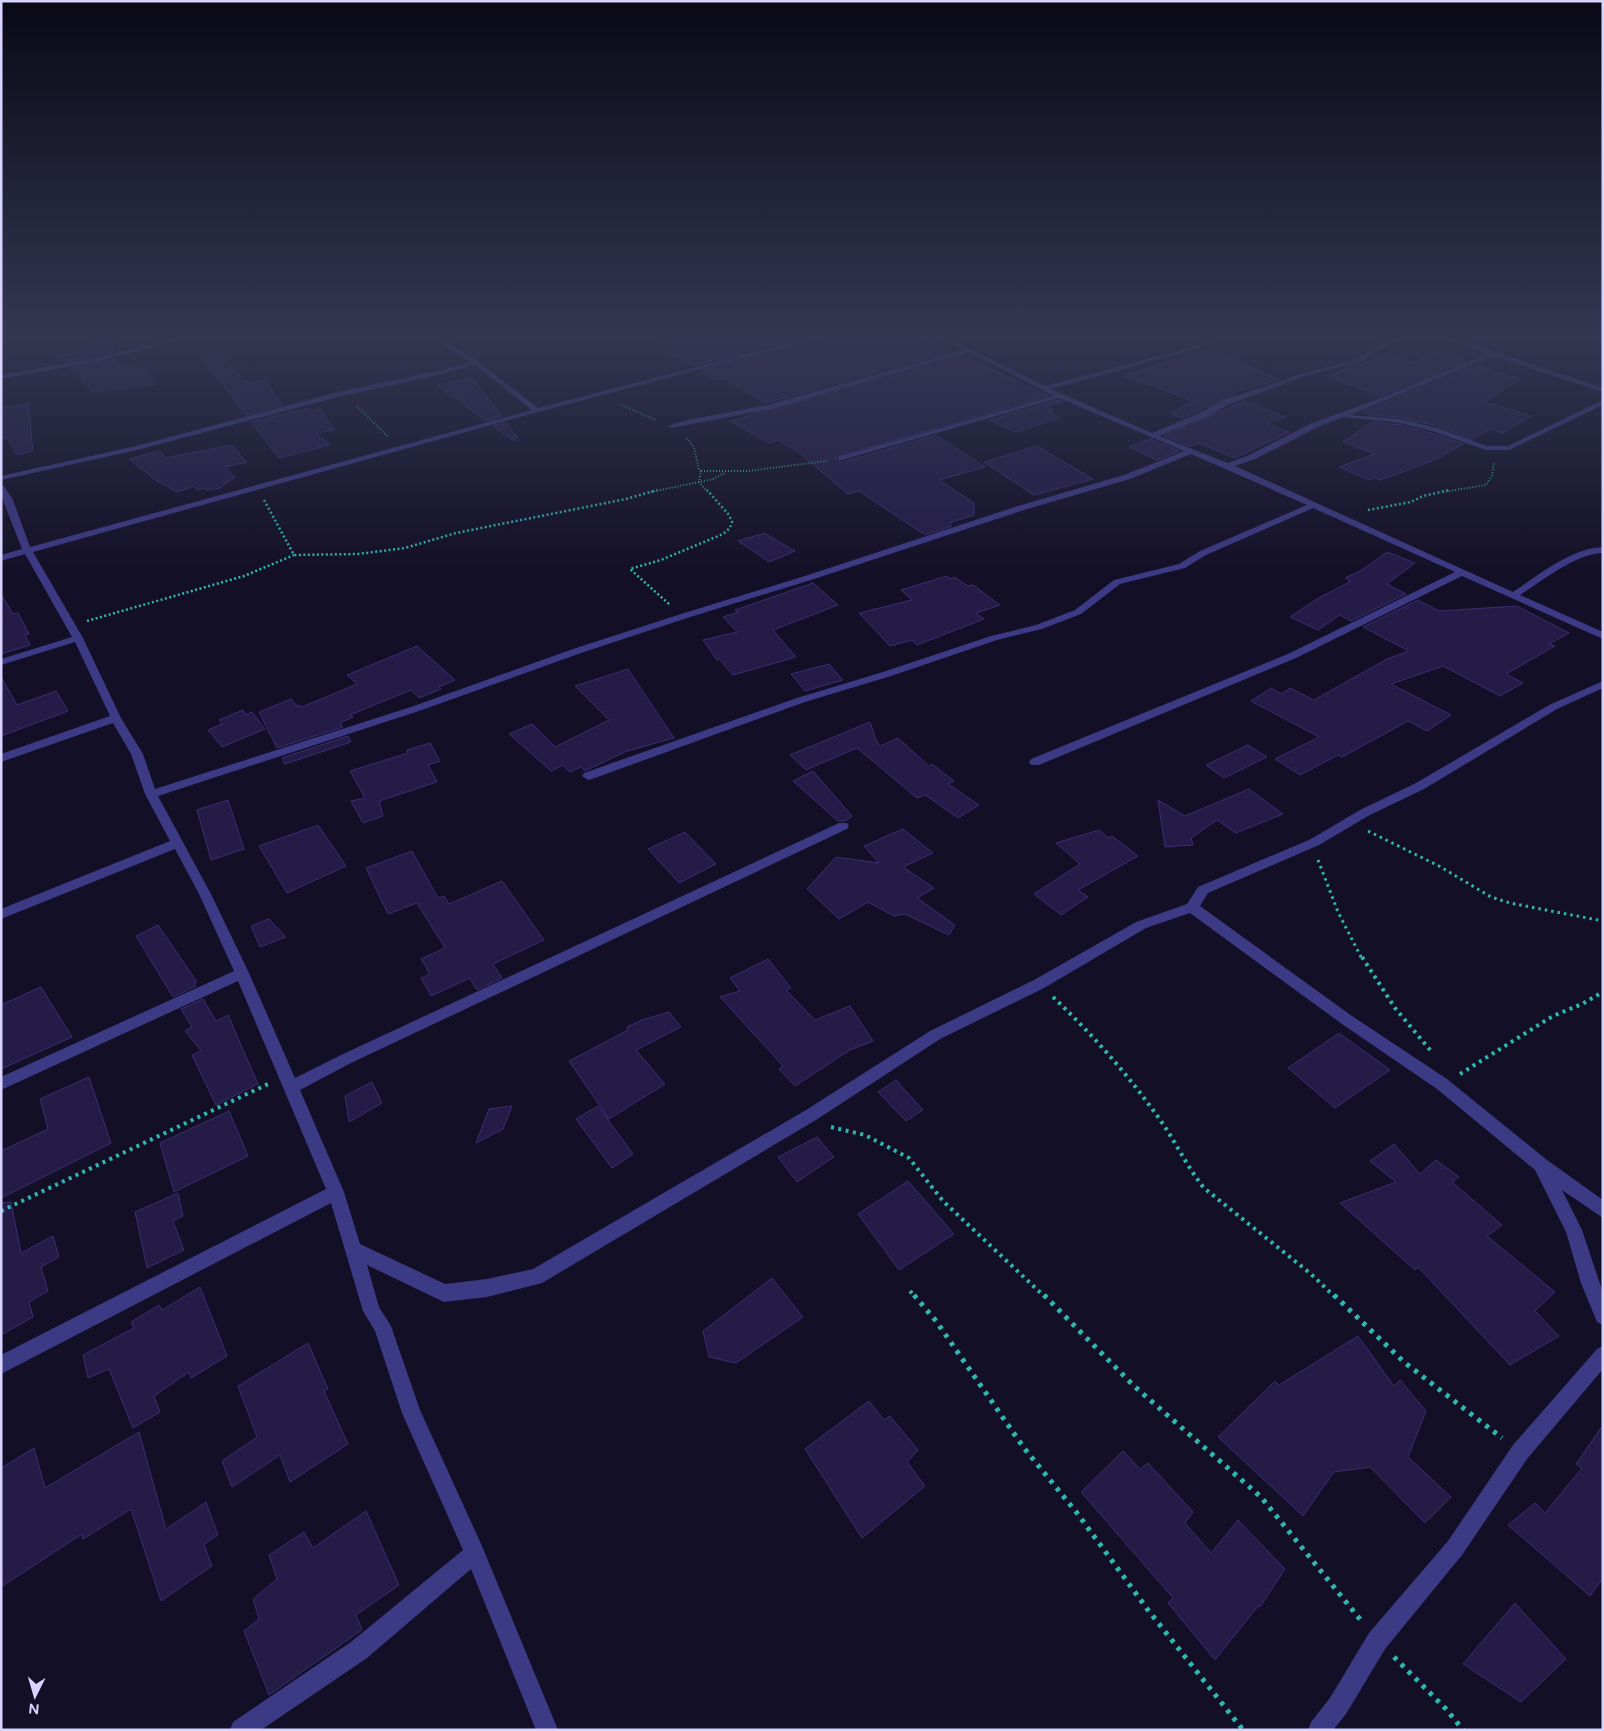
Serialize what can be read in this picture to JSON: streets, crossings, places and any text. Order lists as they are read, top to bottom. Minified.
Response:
{"north":"bottom"}
